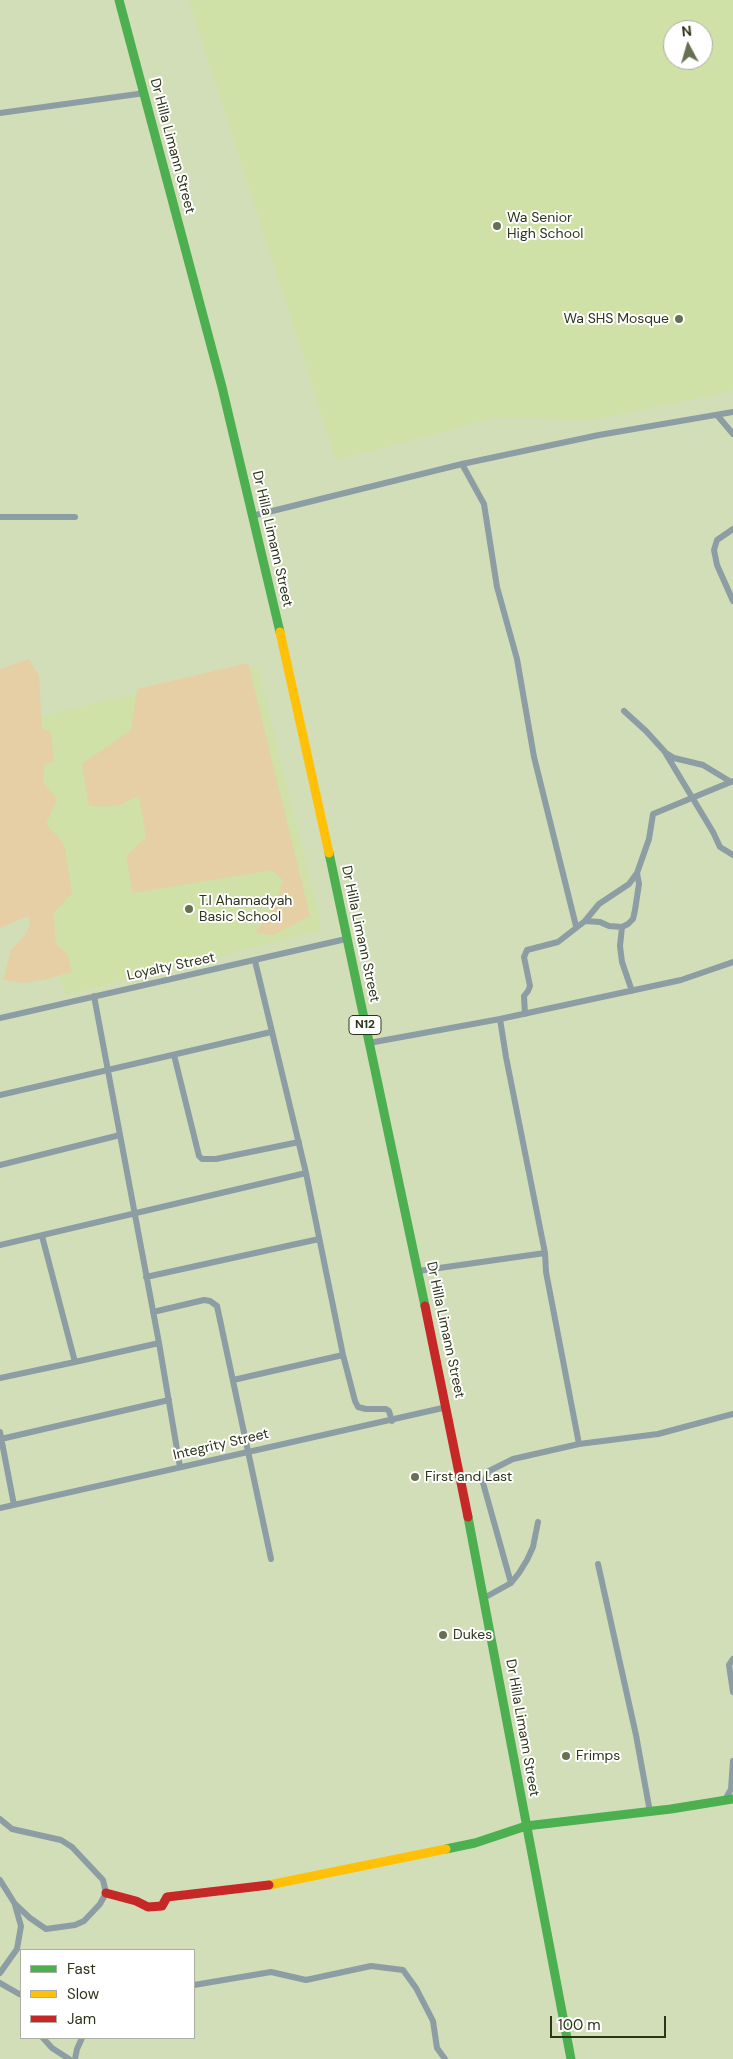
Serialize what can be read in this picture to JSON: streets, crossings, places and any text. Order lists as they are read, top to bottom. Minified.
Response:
{"streets":{"main road":["Dr Hilla Limann Street","N12"],"street":["Loyalty Street","Integrity Street"]},"crossings":[["Dr Hilla Limann Street","Loyalty Street"],["Dr Hilla Limann Street","Integrity Street"]],"places":["Wa Senior High School","Wa SHS Mosque","T.I Ahamadyah Basic School","First and Last","Dukes","Frimps"],"legend":["Fast","Slow","Jam"],"scale_bar":"100 m","north":"top"}
